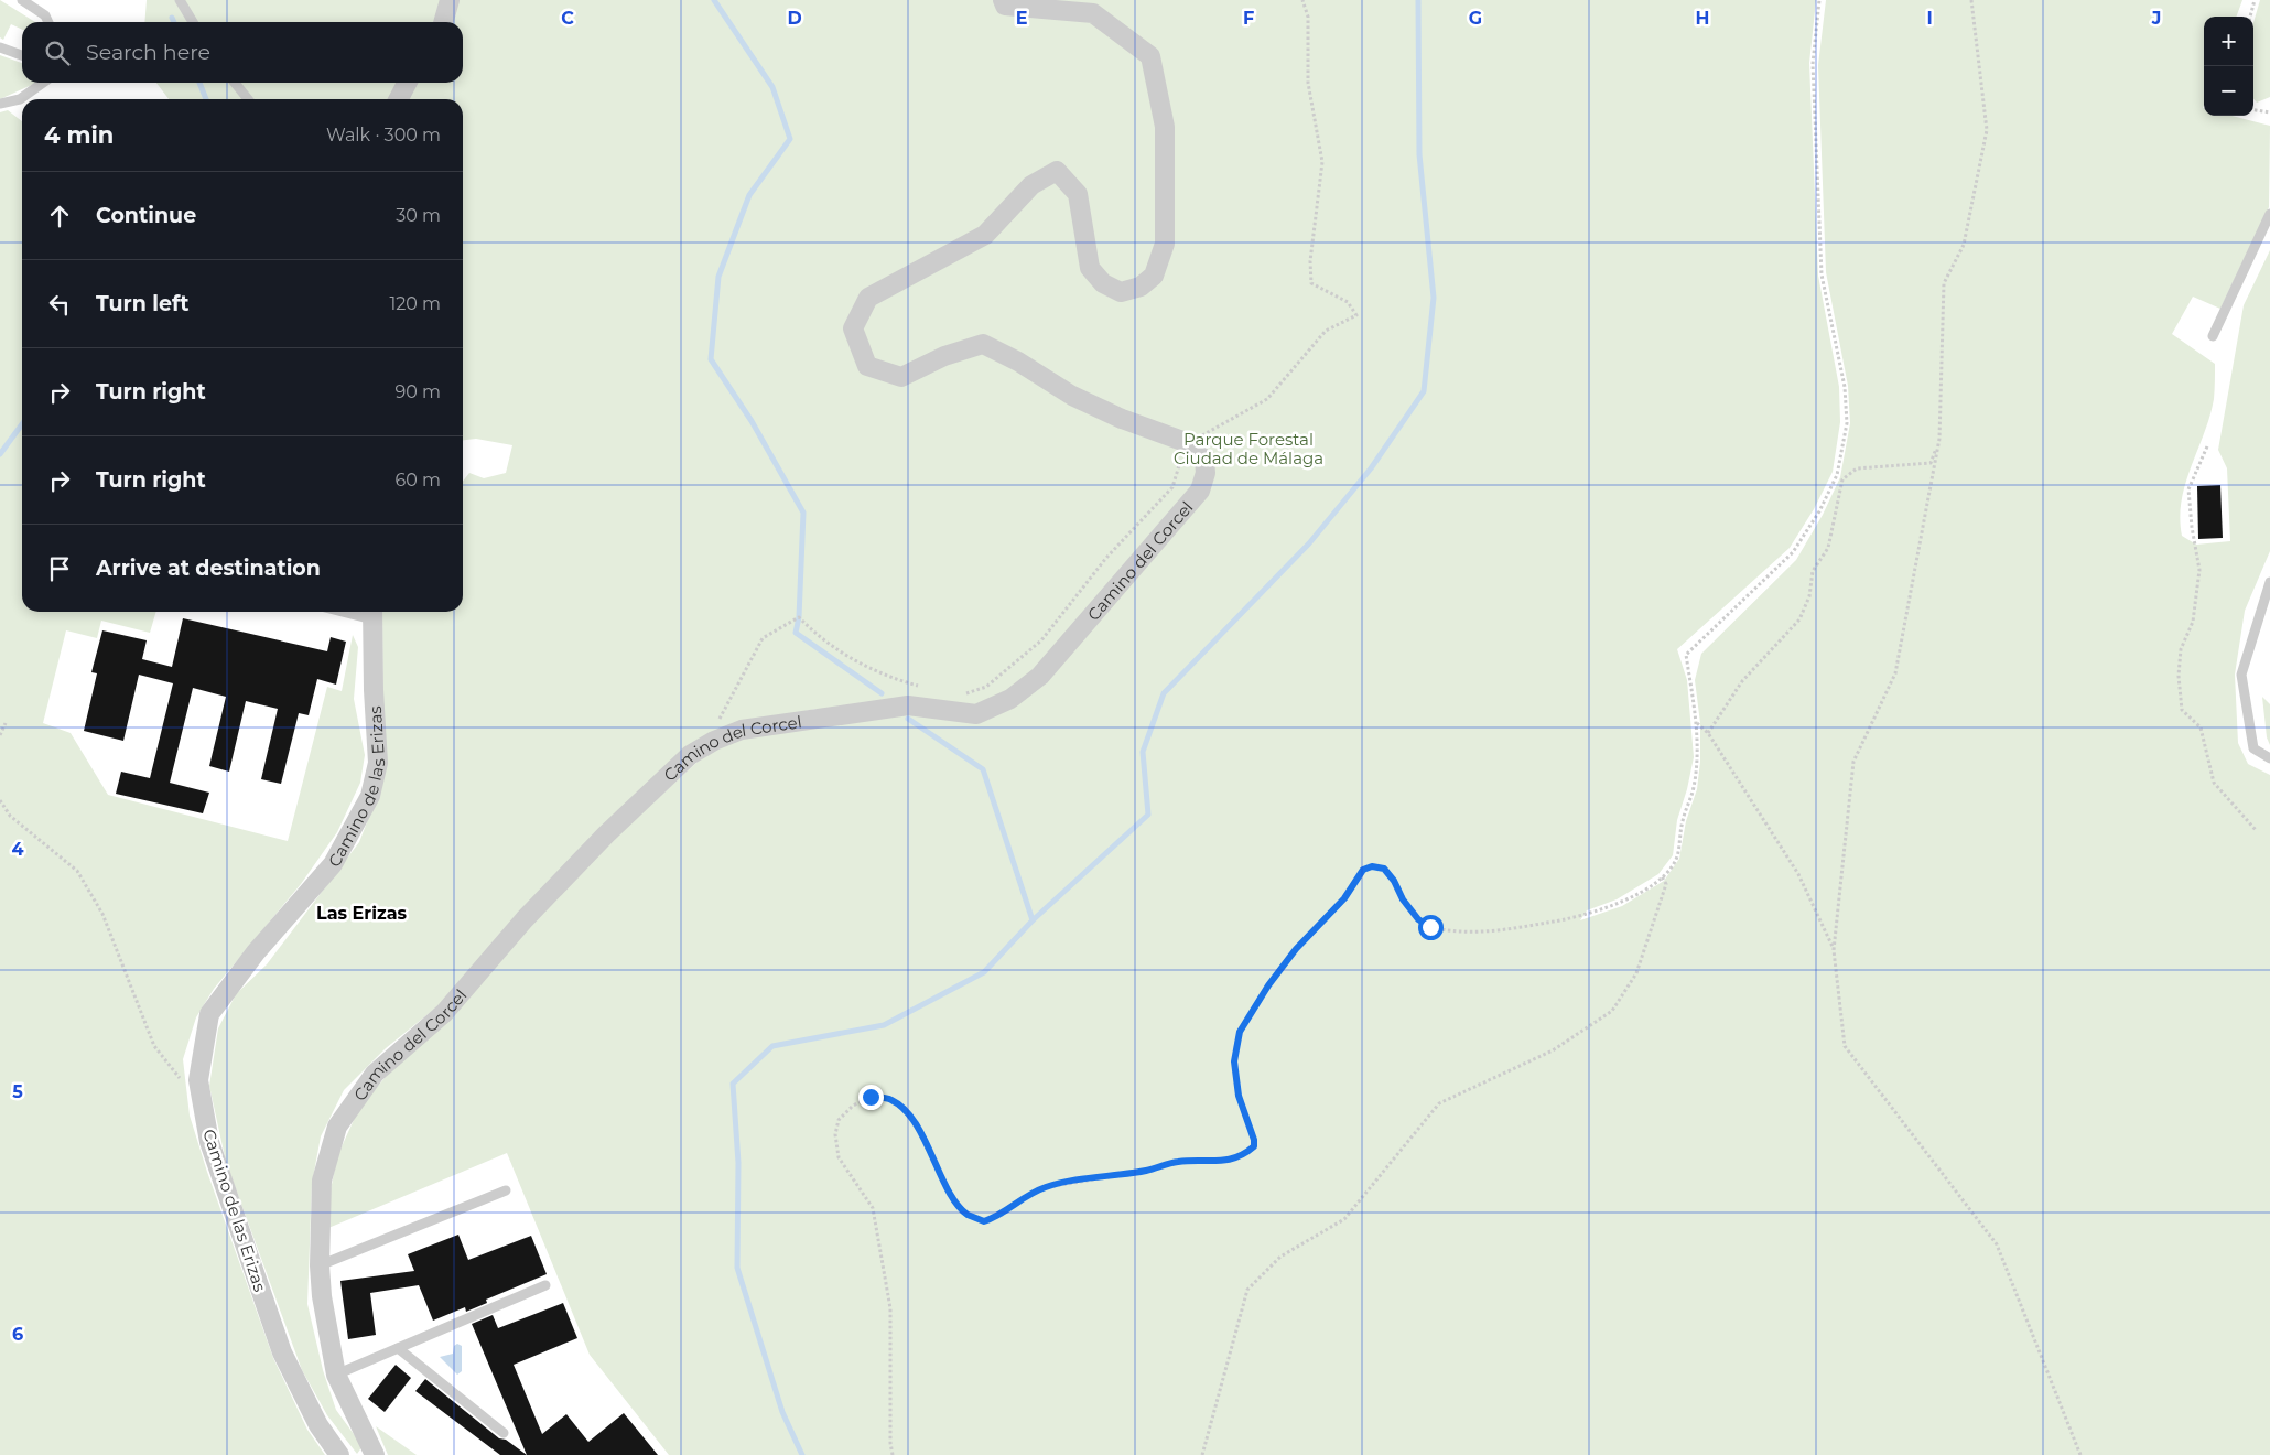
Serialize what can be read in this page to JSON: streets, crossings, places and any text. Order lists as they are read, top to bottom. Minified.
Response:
{"streets":{"street":["Camino del Corcel","Camino de las Erizas"]},"districts":["Las Erizas"],"parks":["Parque Forestal Ciudad de Málaga"],"page":{"map_buttons":["+","−"],"search":"Search here","heading":["4 min","Walk · 300 m"],"list":[["Continue","30 m"],["Turn left","120 m"],["Turn right","90 m"],["Turn right","60 m"],"Arrive at destination"]},"grid":{"columns":["C","D","E","F","G","H","I","J"],"rows":["4","5","6"]}}
